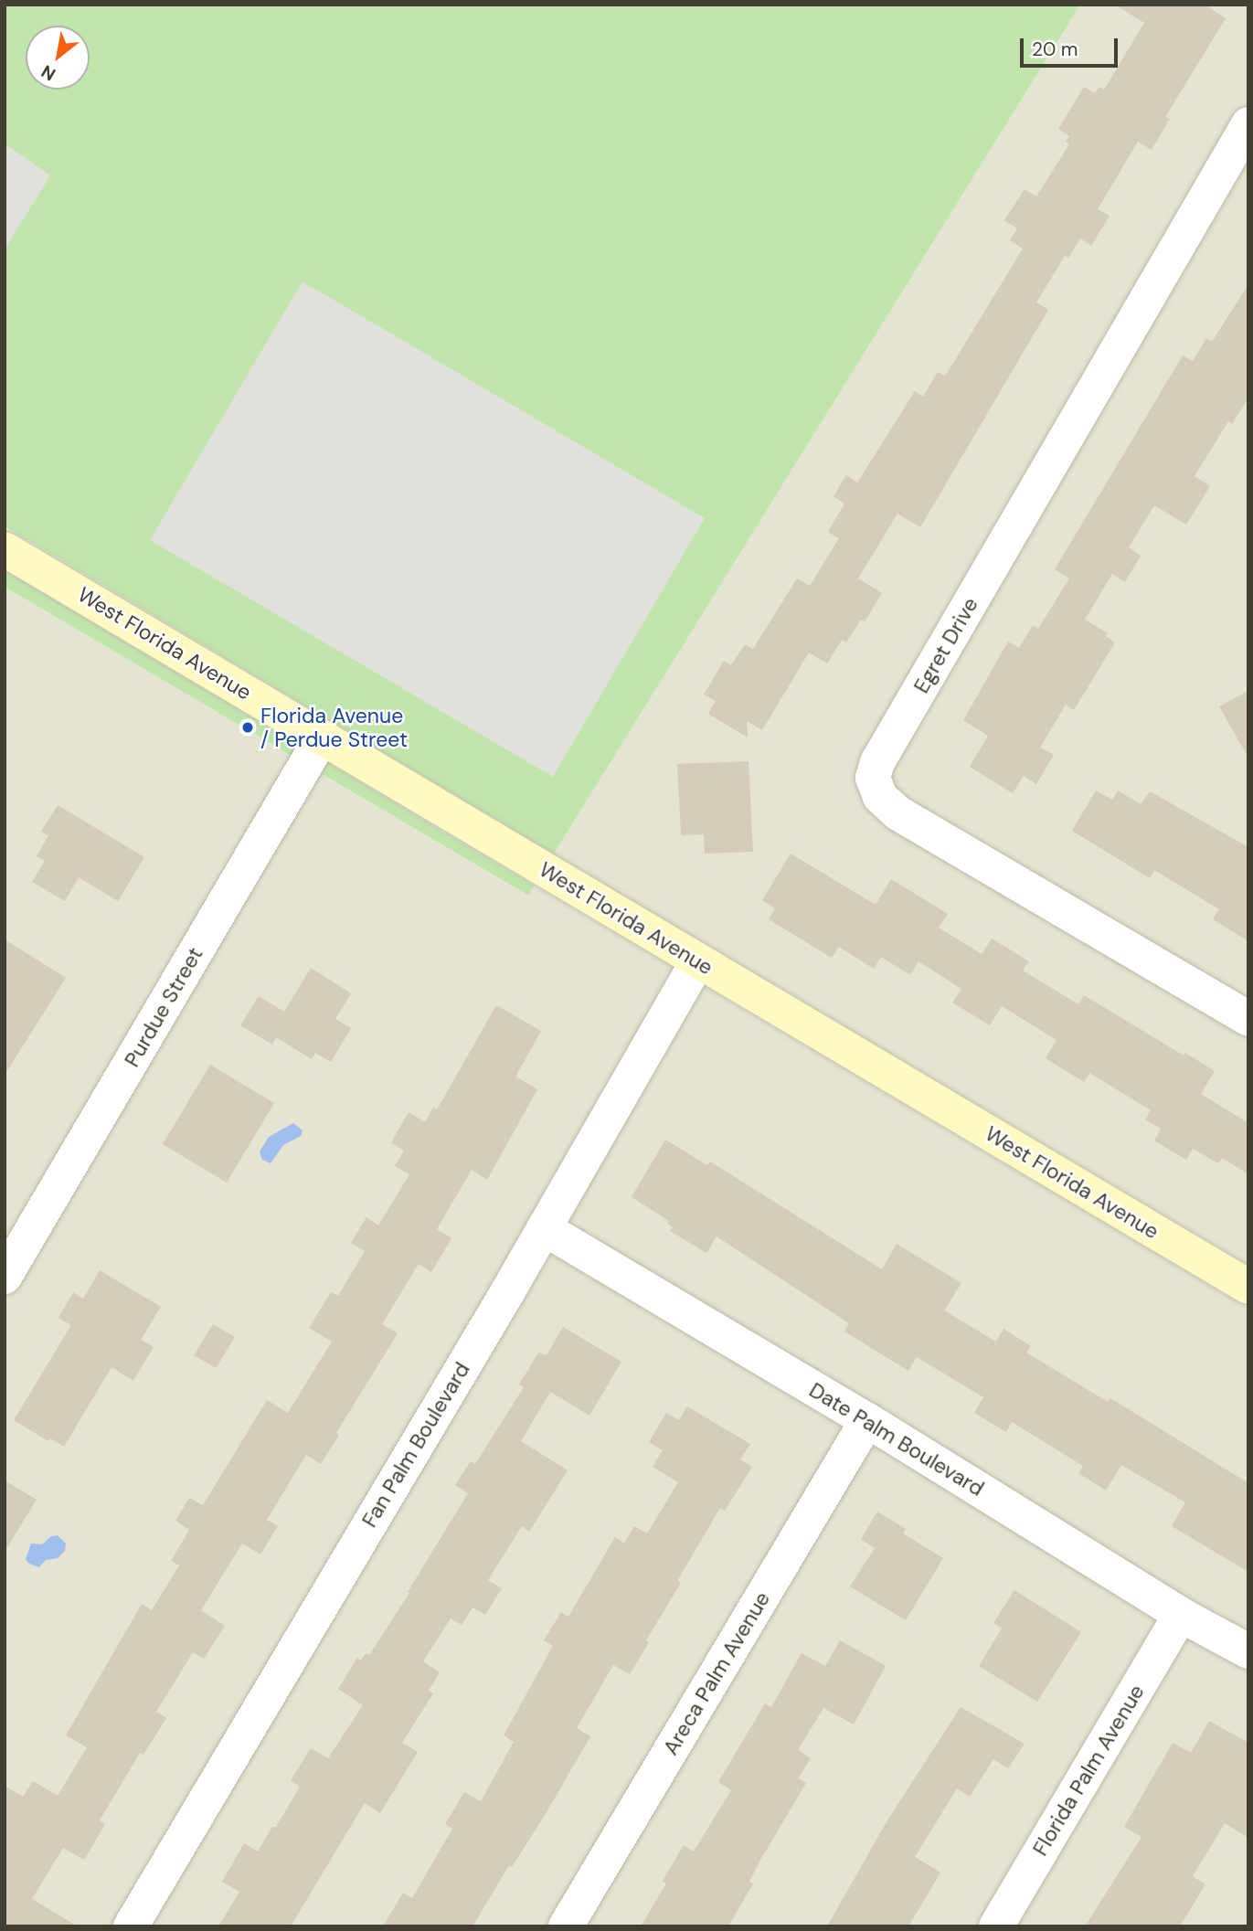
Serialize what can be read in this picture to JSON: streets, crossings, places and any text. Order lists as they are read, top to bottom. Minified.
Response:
{"streets":{"street":["West Florida Avenue","Egret Drive","Purdue Street","Date Palm Boulevard","Fan Palm Boulevard","Areca Palm Avenue","Florida Palm Avenue"]},"crossings":[["West Florida Avenue","Purdue Street"],["West Florida Avenue","Fan Palm Boulevard"],["Date Palm Boulevard","Fan Palm Boulevard"],["Date Palm Boulevard","Areca Palm Avenue"],["Date Palm Boulevard","Florida Palm Avenue"]],"places":["Florida Avenue / Perdue Street"],"scale_bar":"20 m","north":"bottom left"}
